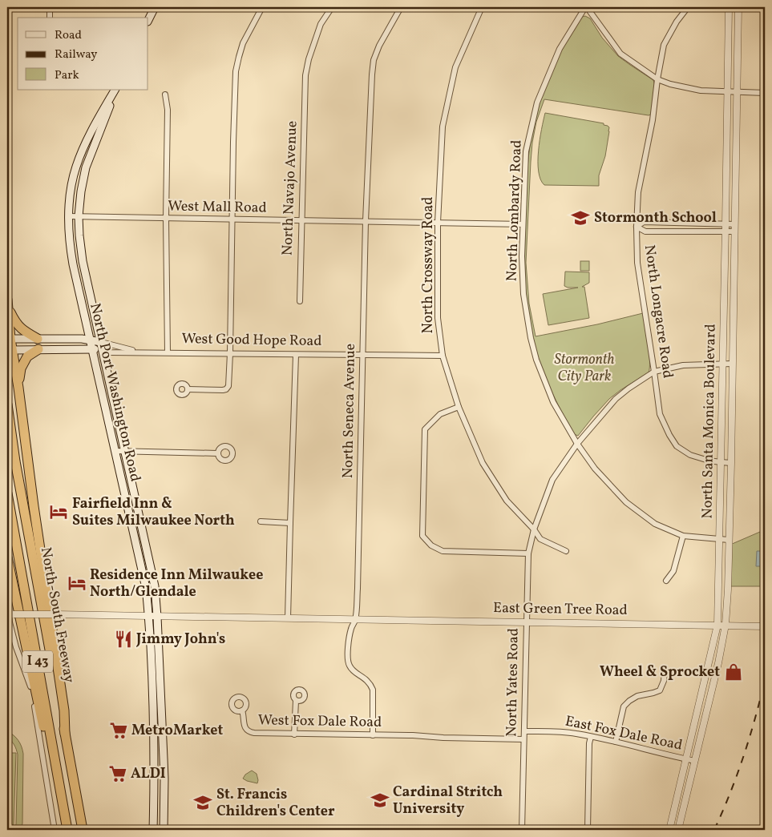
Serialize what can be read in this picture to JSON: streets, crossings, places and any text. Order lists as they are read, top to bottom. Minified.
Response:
{"streets":{"highway":["North-South Freeway","I 43"],"main road":["West Good Hope Road","North Port Washington Road"],"street":["North Navajo Avenue","West Mall Road","North Lombardy Road","North Crossway Road","North Longacre Road","North Seneca Avenue","North Santa Monica Boulevard","East Green Tree Road","North Yates Road","West Fox Dale Road","East Fox Dale Road"]},"crossings":[["North Navajo Avenue","West Mall Road"],["West Mall Road","North Lombardy Road"],["West Mall Road","North Crossway Road"],["West Mall Road","North Port Washington Road"],["West Mall Road","North Seneca Avenue"],["North Lombardy Road","North Santa Monica Boulevard"],["North Lombardy Road","North Yates Road"],["North Crossway Road","West Good Hope Road"],["North Crossway Road","North Yates Road"],["North Longacre Road","North Santa Monica Boulevard"],["North Longacre Road","North Yates Road"],["West Good Hope Road","North Port Washington Road"],["West Good Hope Road","North Seneca Avenue"],["North Port Washington Road","East Green Tree Road"],["North Seneca Avenue","East Green Tree Road"],["North Seneca Avenue","West Fox Dale Road"],["North Santa Monica Boulevard","East Green Tree Road"],["North Santa Monica Boulevard","North Yates Road"],["North Santa Monica Boulevard","East Fox Dale Road"],["East Green Tree Road","North Yates Road"],["North Yates Road","West Fox Dale Road"],["North Yates Road","East Fox Dale Road"]],"parks":["Stormonth City Park"],"places":{"school or university":["Stormonth School","Cardinal Stritch University","St. Francis Children's Center"],"hotel":["Fairfield Inn & Suites Milwaukee North","Residence Inn Milwaukee North/Glendale"],"restaurant":["Jimmy John's"],"shop":["Wheel & Sprocket"],"supermarket":["MetroMarket","ALDI"]},"legend":["Road","Railway","Park"]}
